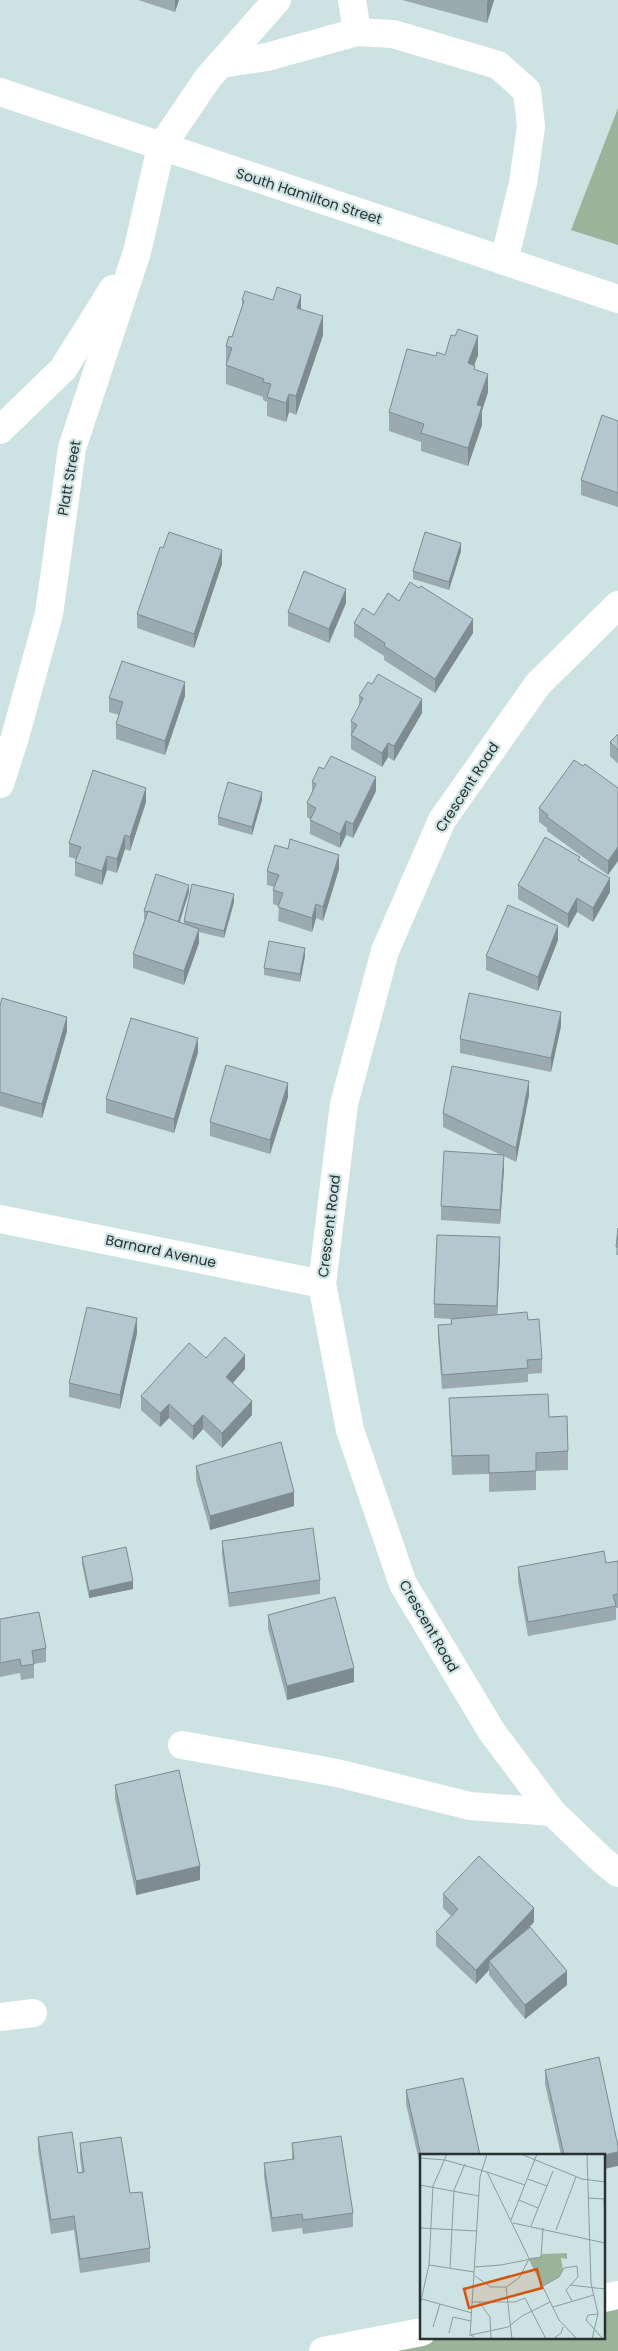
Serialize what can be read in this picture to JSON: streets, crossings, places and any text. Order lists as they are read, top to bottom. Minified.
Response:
{"streets":{"street":["South Hamilton Street","Platt Street","Crescent Road","Barnard Avenue"]},"crossings":[["South Hamilton Street","Platt Street"],["Crescent Road","Barnard Avenue"]]}
